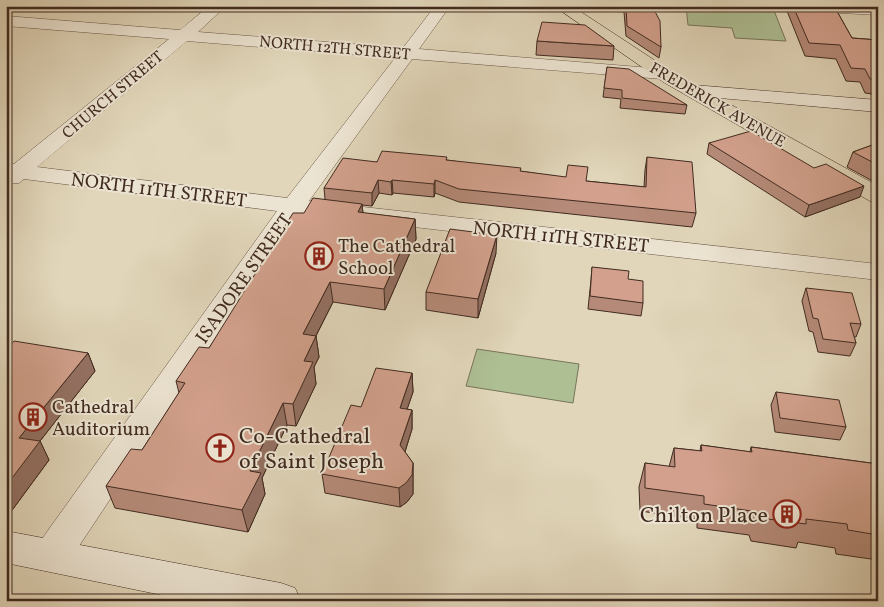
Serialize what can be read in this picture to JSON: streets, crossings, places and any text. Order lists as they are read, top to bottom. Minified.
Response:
{"streets":{"main road":["FREDERICK AVENUE"],"street":["NORTH 12TH STREET","CHURCH STREET","NORTH 11TH STREET","ISADORE STREET"]},"crossings":[["NORTH 12TH STREET","CHURCH STREET"],["NORTH 12TH STREET","FREDERICK AVENUE"],["NORTH 12TH STREET","ISADORE STREET"],["CHURCH STREET","NORTH 11TH STREET"],["NORTH 11TH STREET","ISADORE STREET"]],"places":{"building":["The Cathedral School","Cathedral Auditorium","Chilton Place"],"church":["Co-Cathedral of Saint Joseph"]}}
